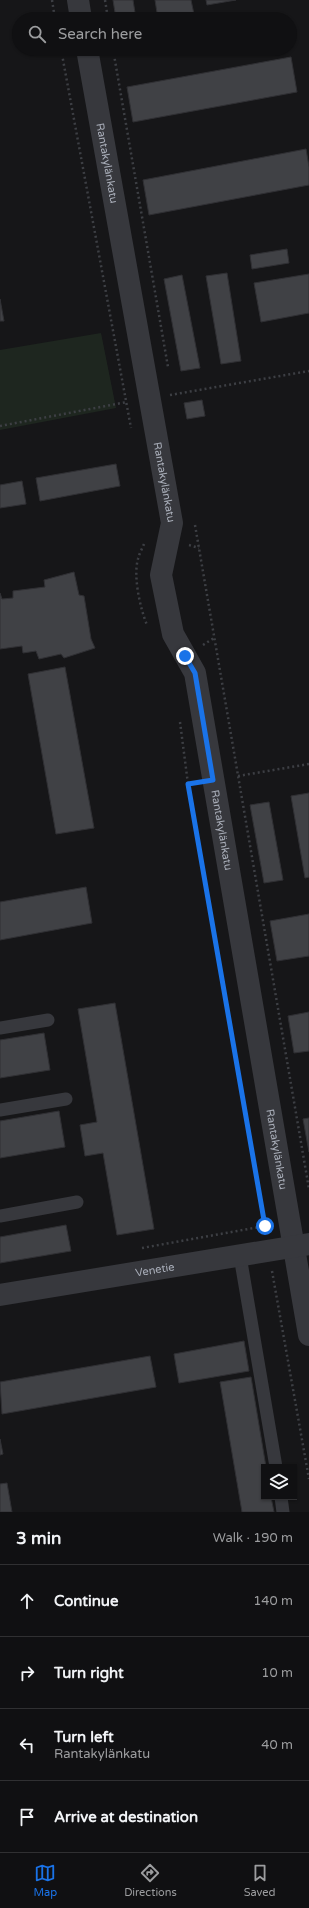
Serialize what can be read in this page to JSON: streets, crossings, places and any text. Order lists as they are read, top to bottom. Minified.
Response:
{"streets":{"street":["Rantakylänkatu","Venetie"]},"crossings":[["Rantakylänkatu","Venetie"]],"page":{"search":"Search here","heading":["3 min","Walk · 190 m"],"list":[["Continue","140 m"],["Turn right","10 m"],["Turn left","Rantakylänkatu","40 m"],"Arrive at destination"],"nav":["Map","Directions","Saved"]}}
